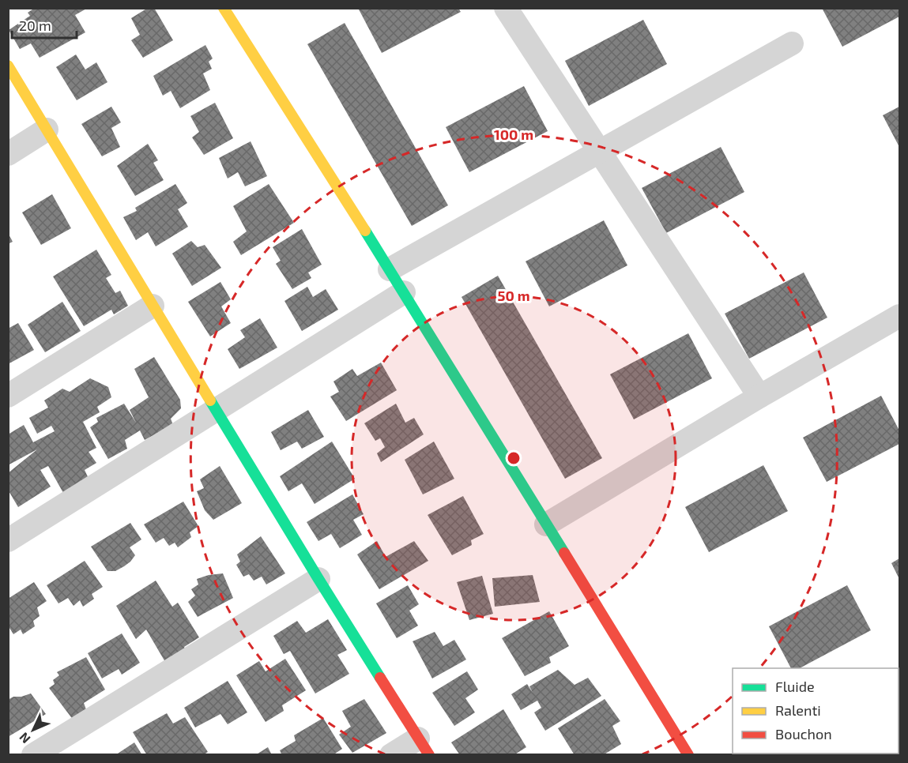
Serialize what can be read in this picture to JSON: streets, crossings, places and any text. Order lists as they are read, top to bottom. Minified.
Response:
{"legend":["Fluide","Ralenti","Bouchon"],"scale_bar":"20 m","north":"bottom left","rings":["100 m","50 m"]}
